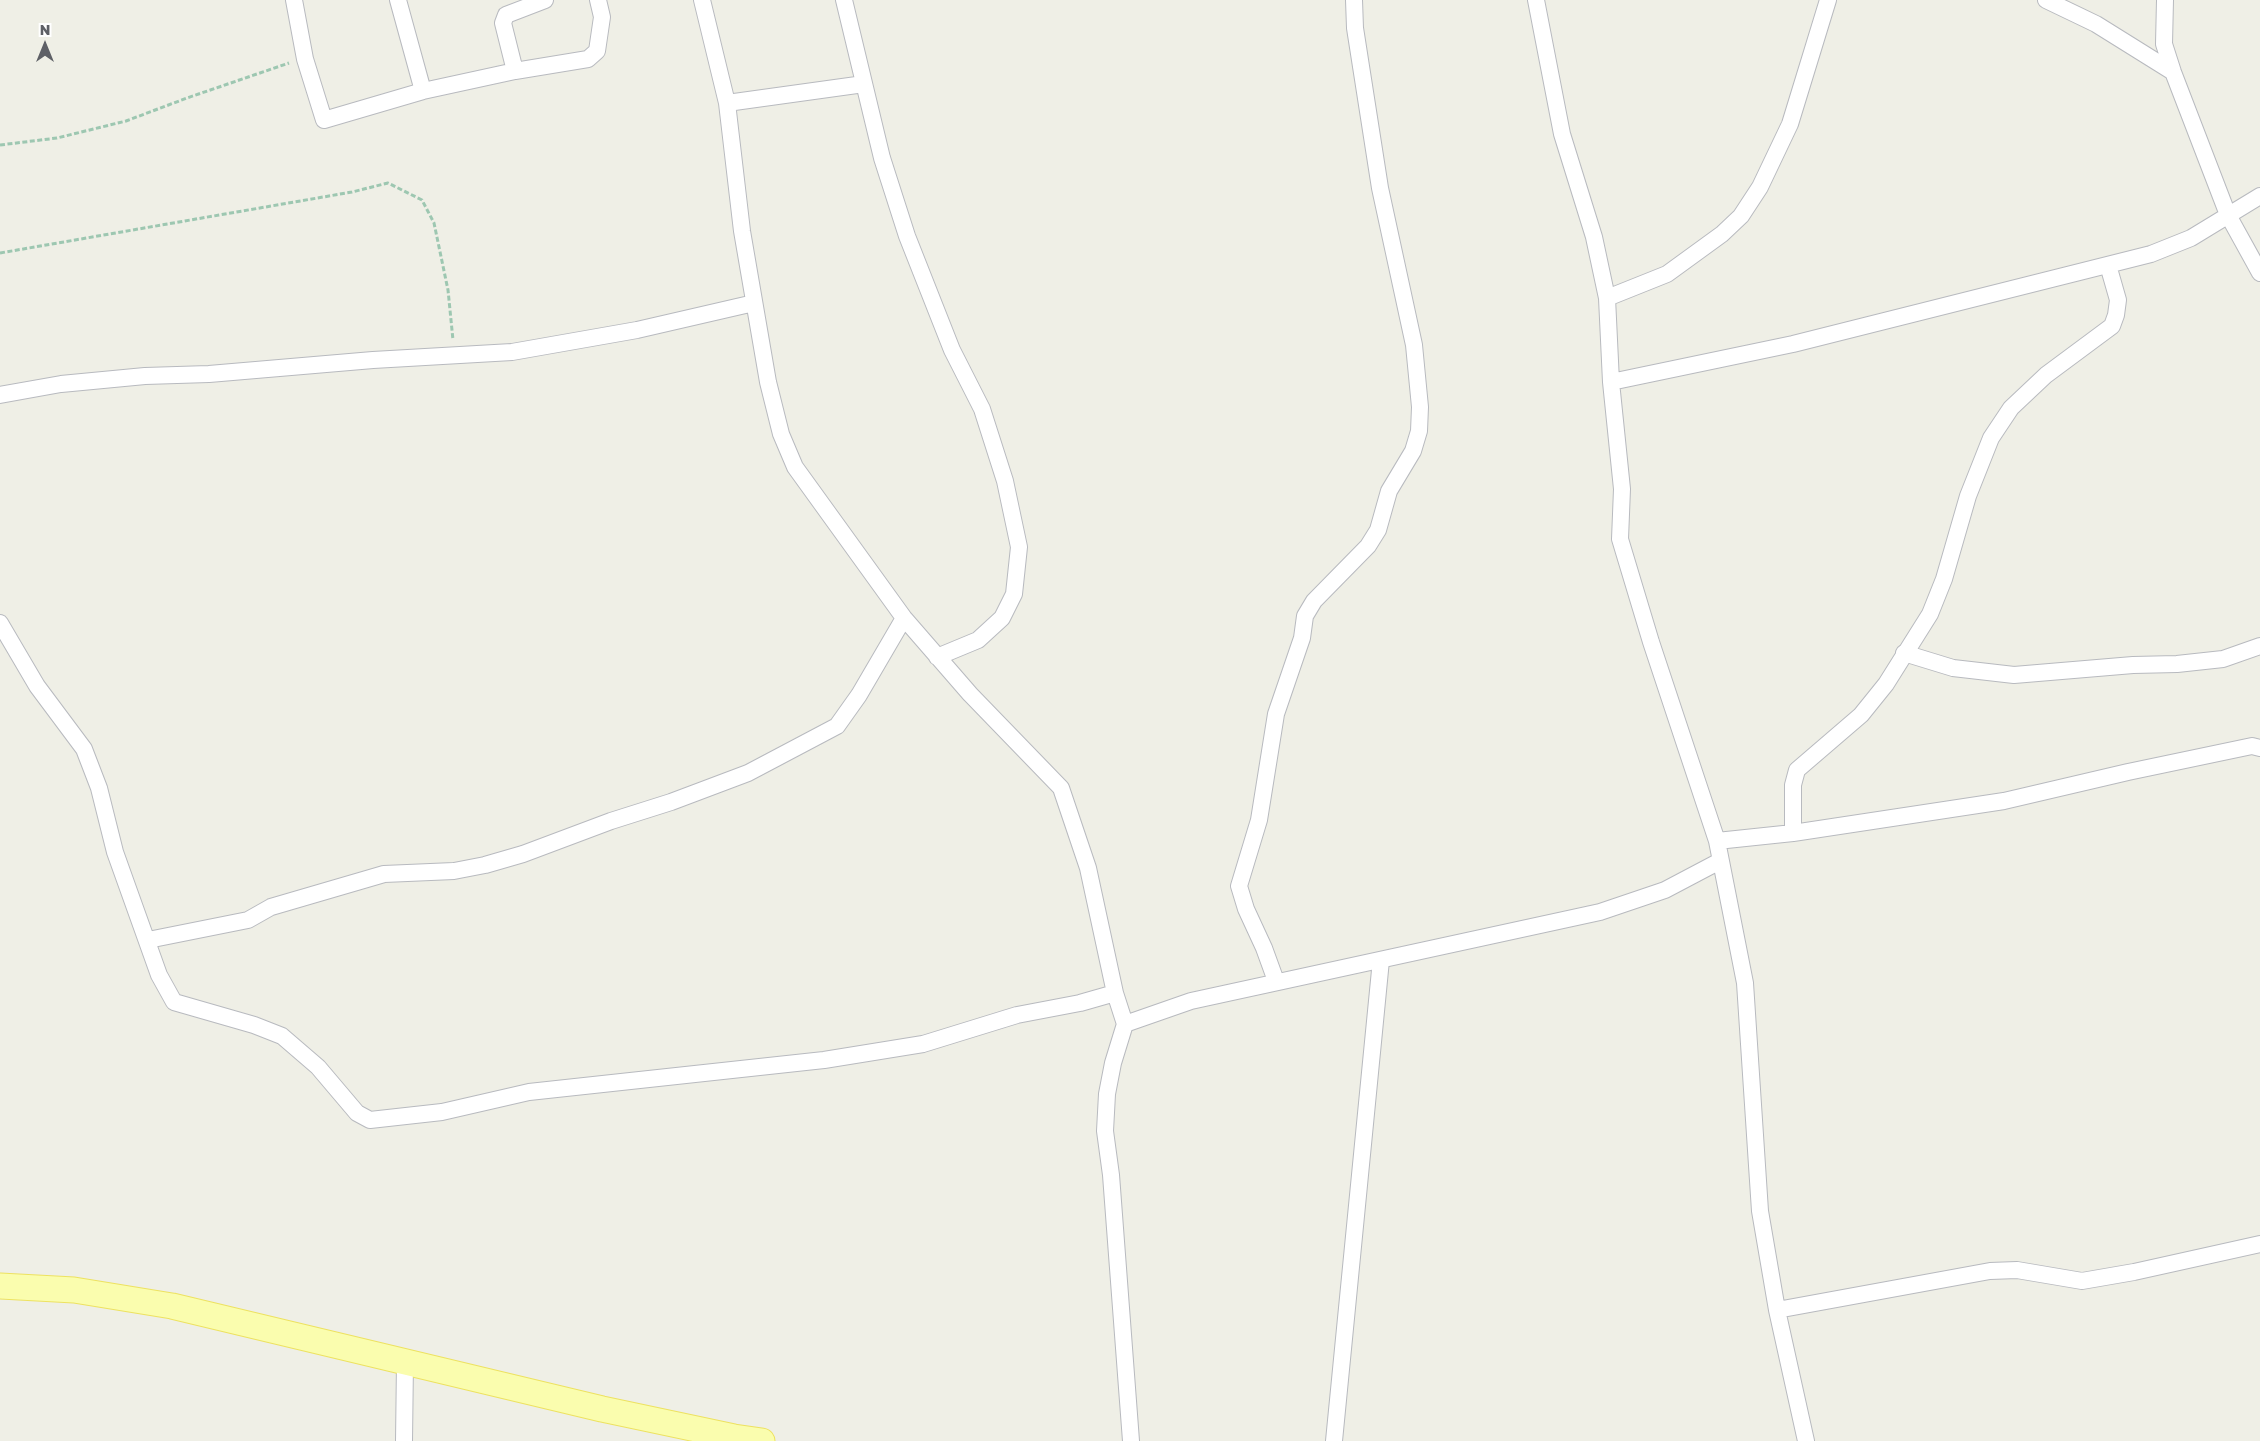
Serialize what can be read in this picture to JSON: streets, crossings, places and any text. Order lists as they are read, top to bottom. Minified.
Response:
{"north":"top"}
